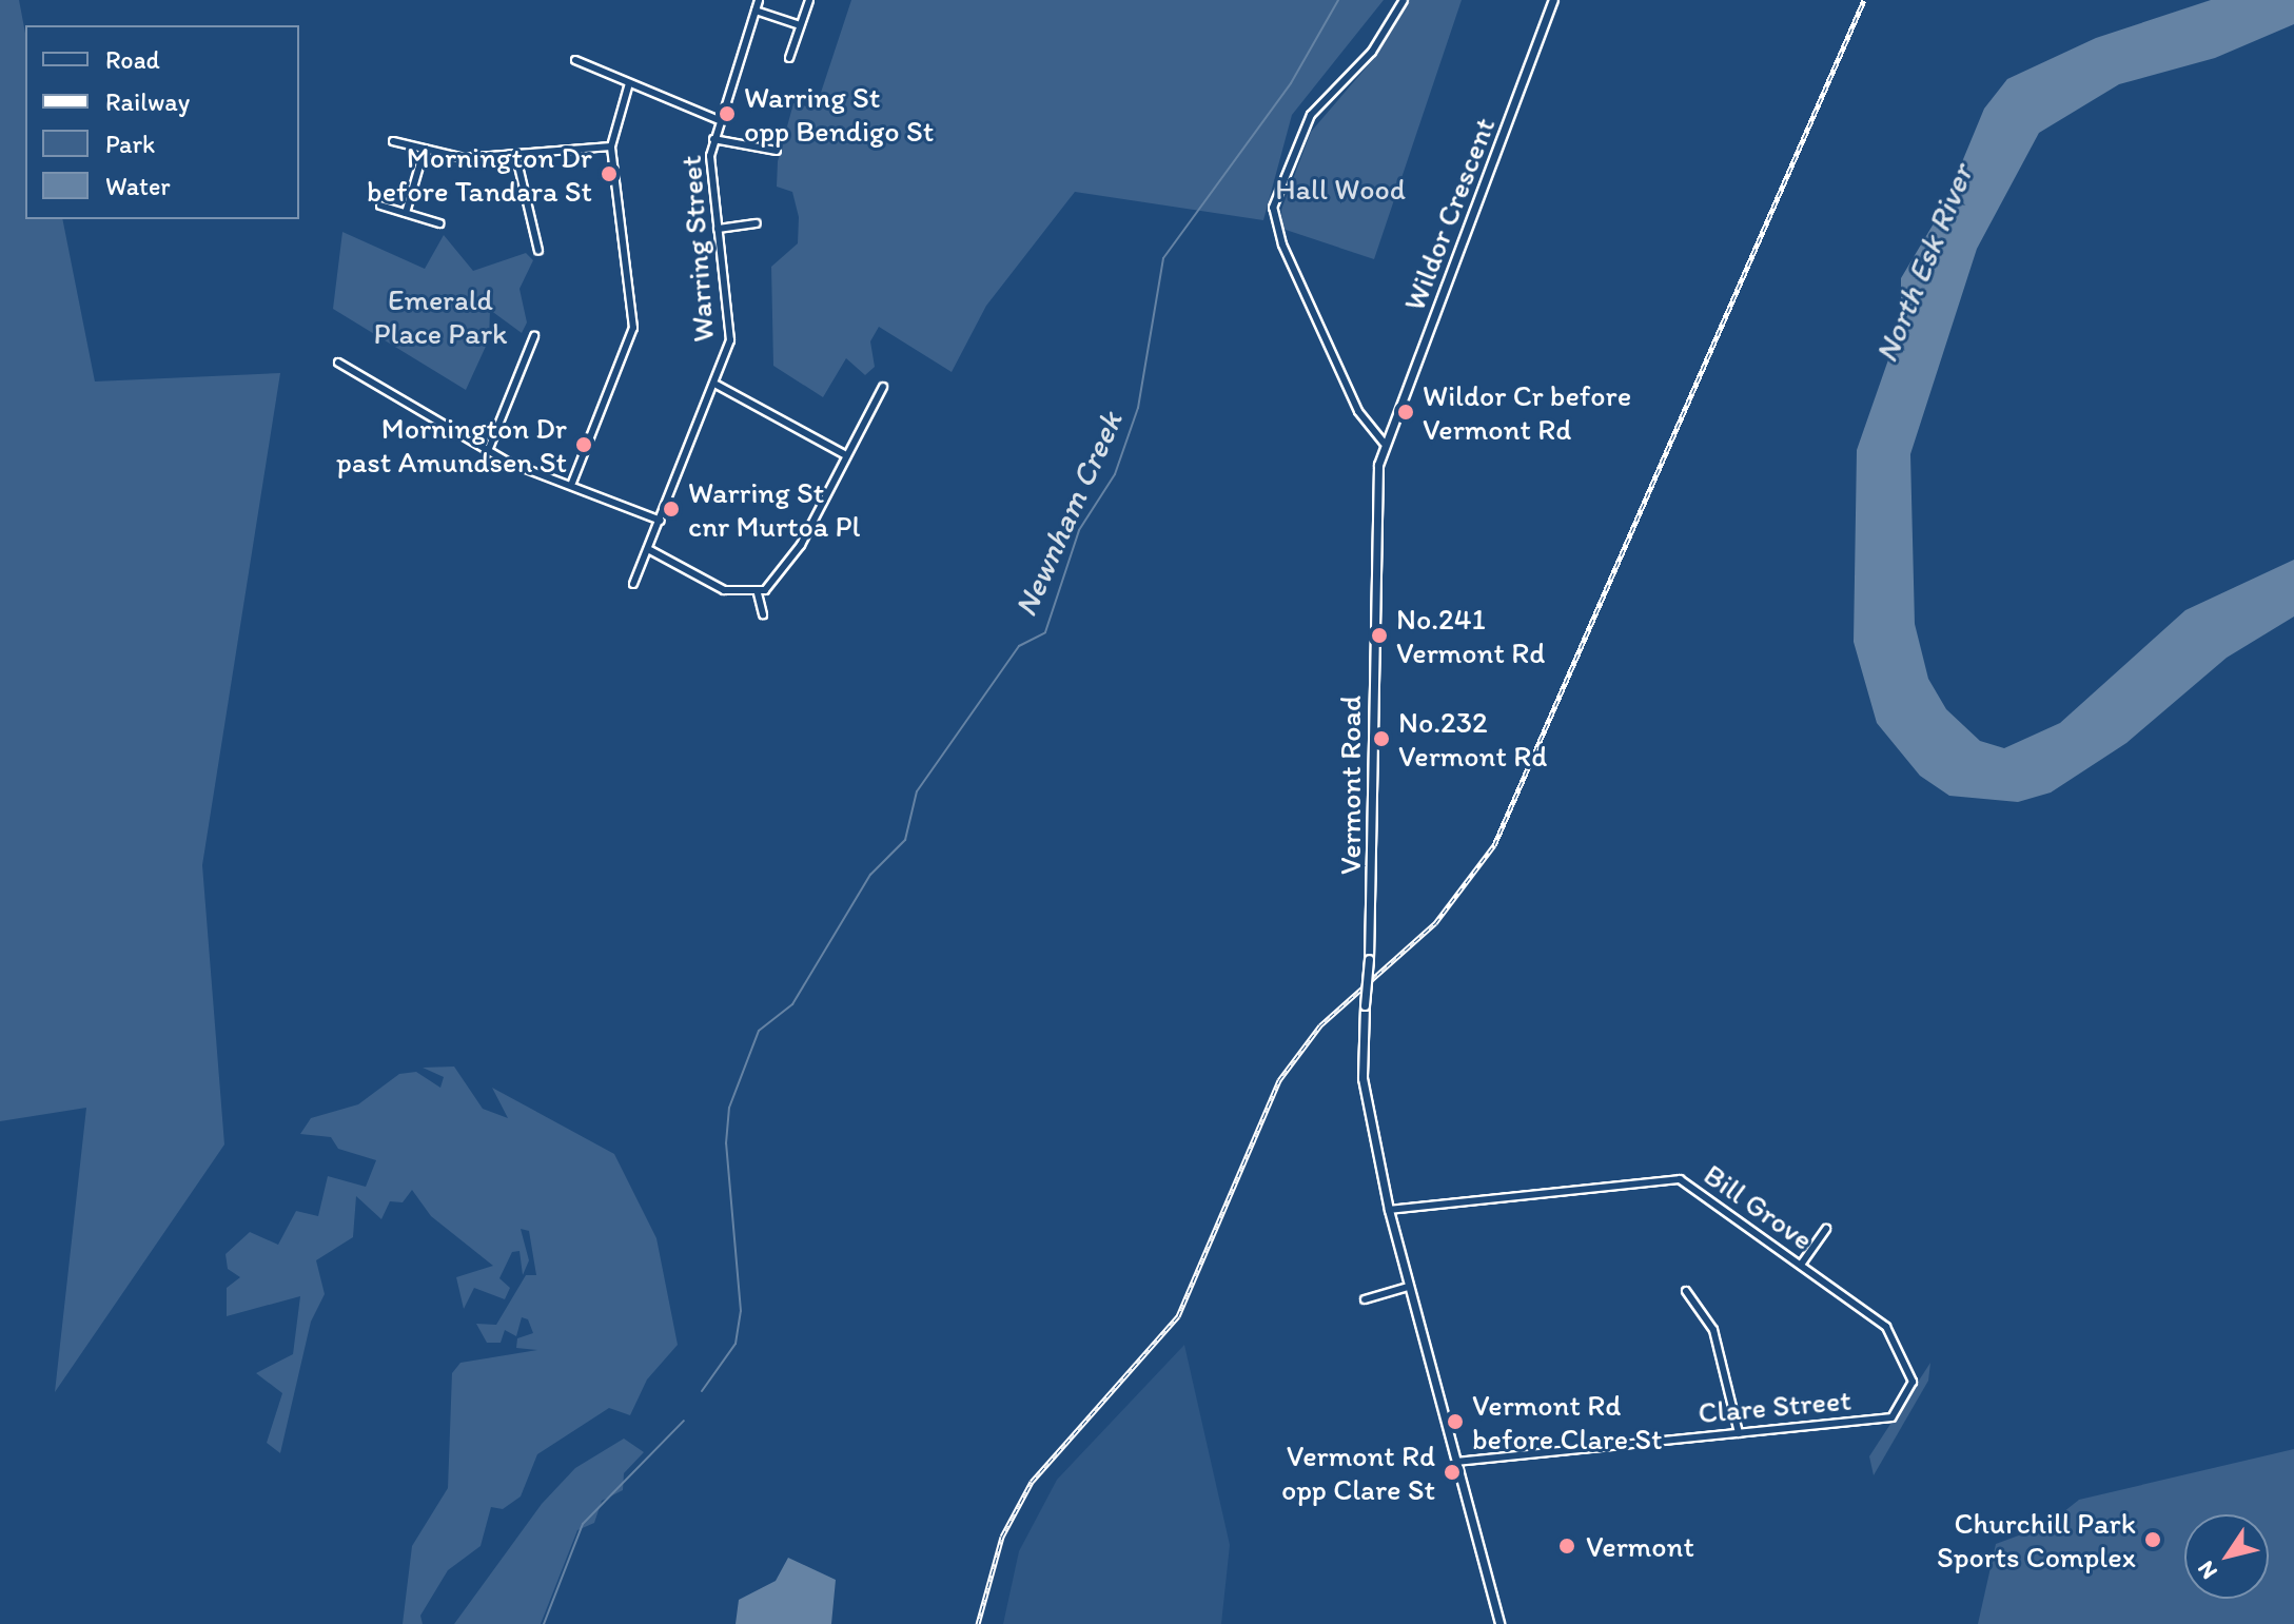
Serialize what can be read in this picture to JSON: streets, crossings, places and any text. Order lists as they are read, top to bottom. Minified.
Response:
{"streets":{"street":["Wildor Crescent","Warring Street","Vermont Road","Bill Grove","Clare Street"]},"crossings":[["Wildor Crescent","Vermont Road"],["Vermont Road","Bill Grove"],["Vermont Road","Clare Street"],["Bill Grove","Clare Street"]],"water":["North Esk River","Newnham Creek"],"parks":["Hall Wood","Emerald Place Park"],"places":["Warring St opp Bendigo St","Mornington Dr before Tandara St","Wildor Cr before Vermont Rd","Mornington Dr past Amundsen St","Warring St cnr Murtoa Pl","No.241 Vermont Rd","No.232 Vermont Rd","Vermont Rd before Clare St","Vermont Rd opp Clare St","Churchill Park Sports Complex","Vermont"],"legend":["Road","Railway","Park","Water"],"north":"bottom left"}
